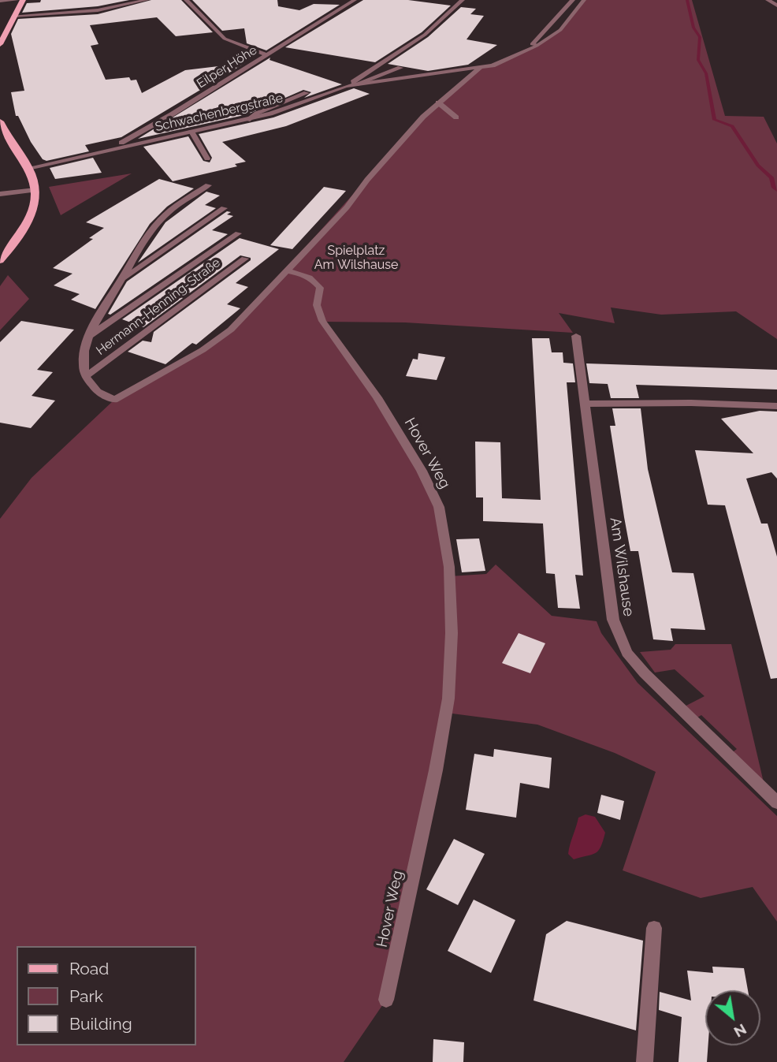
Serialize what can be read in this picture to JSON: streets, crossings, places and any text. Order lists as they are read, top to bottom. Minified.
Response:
{"streets":{"street":["Eilper Höhe","Schwachenbergstraße","Hermann-Henning-Straße","Hover Weg","Am Wilshause"]},"crossings":[["Eilper Höhe","Schwachenbergstraße"]],"parks":["Spielplatz Am Wilshause"],"legend":["Road","Park","Building"],"north":"bottom right"}
